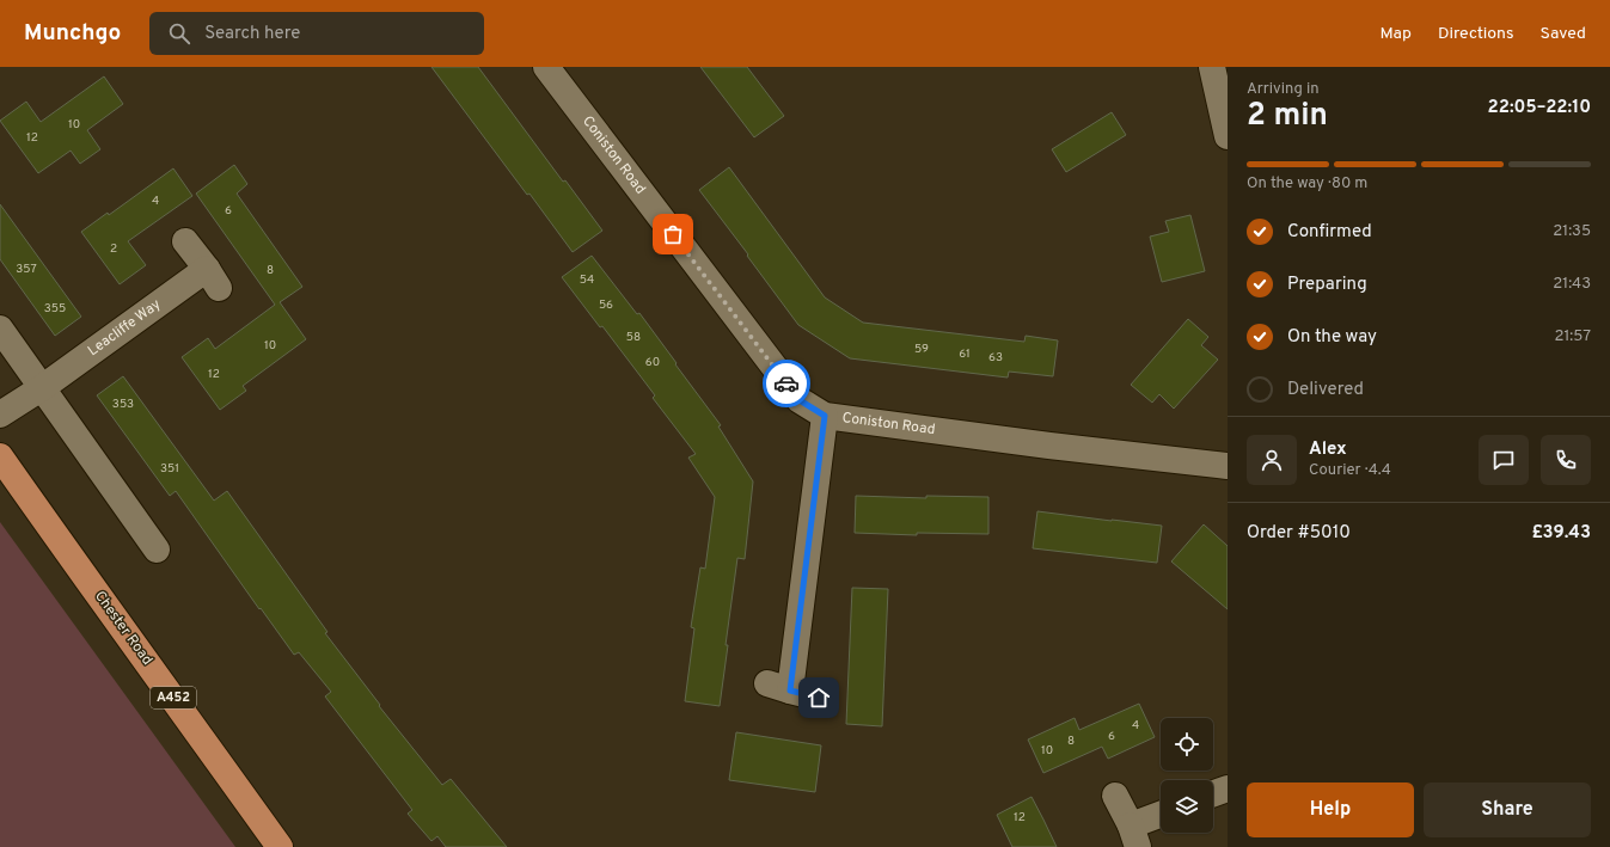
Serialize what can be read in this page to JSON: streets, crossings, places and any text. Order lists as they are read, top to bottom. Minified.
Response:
{"streets":{"highway":["Chester Road","A452"],"street":["Coniston Road","Leacliffe Way"]},"house_numbers":["10","12","4","6","2","357","8","54","56","355","58","10","59","61","63","60","12","353","351","4","6","8","10","12"],"page":{"header":"Munchgo","search":"Search here","nav":["Map","Directions","Saved"],"heading":["2 min","Arriving in","22:05–22:10"],"panel":["Alex","Courier · 4.4","Order #5010","£39.43"],"bar":"On the way · 80 m","list":[["Confirmed","21:35"],["Preparing","21:43"],["On the way","21:57"],"Delivered"],"buttons":["Help","Share"]}}
